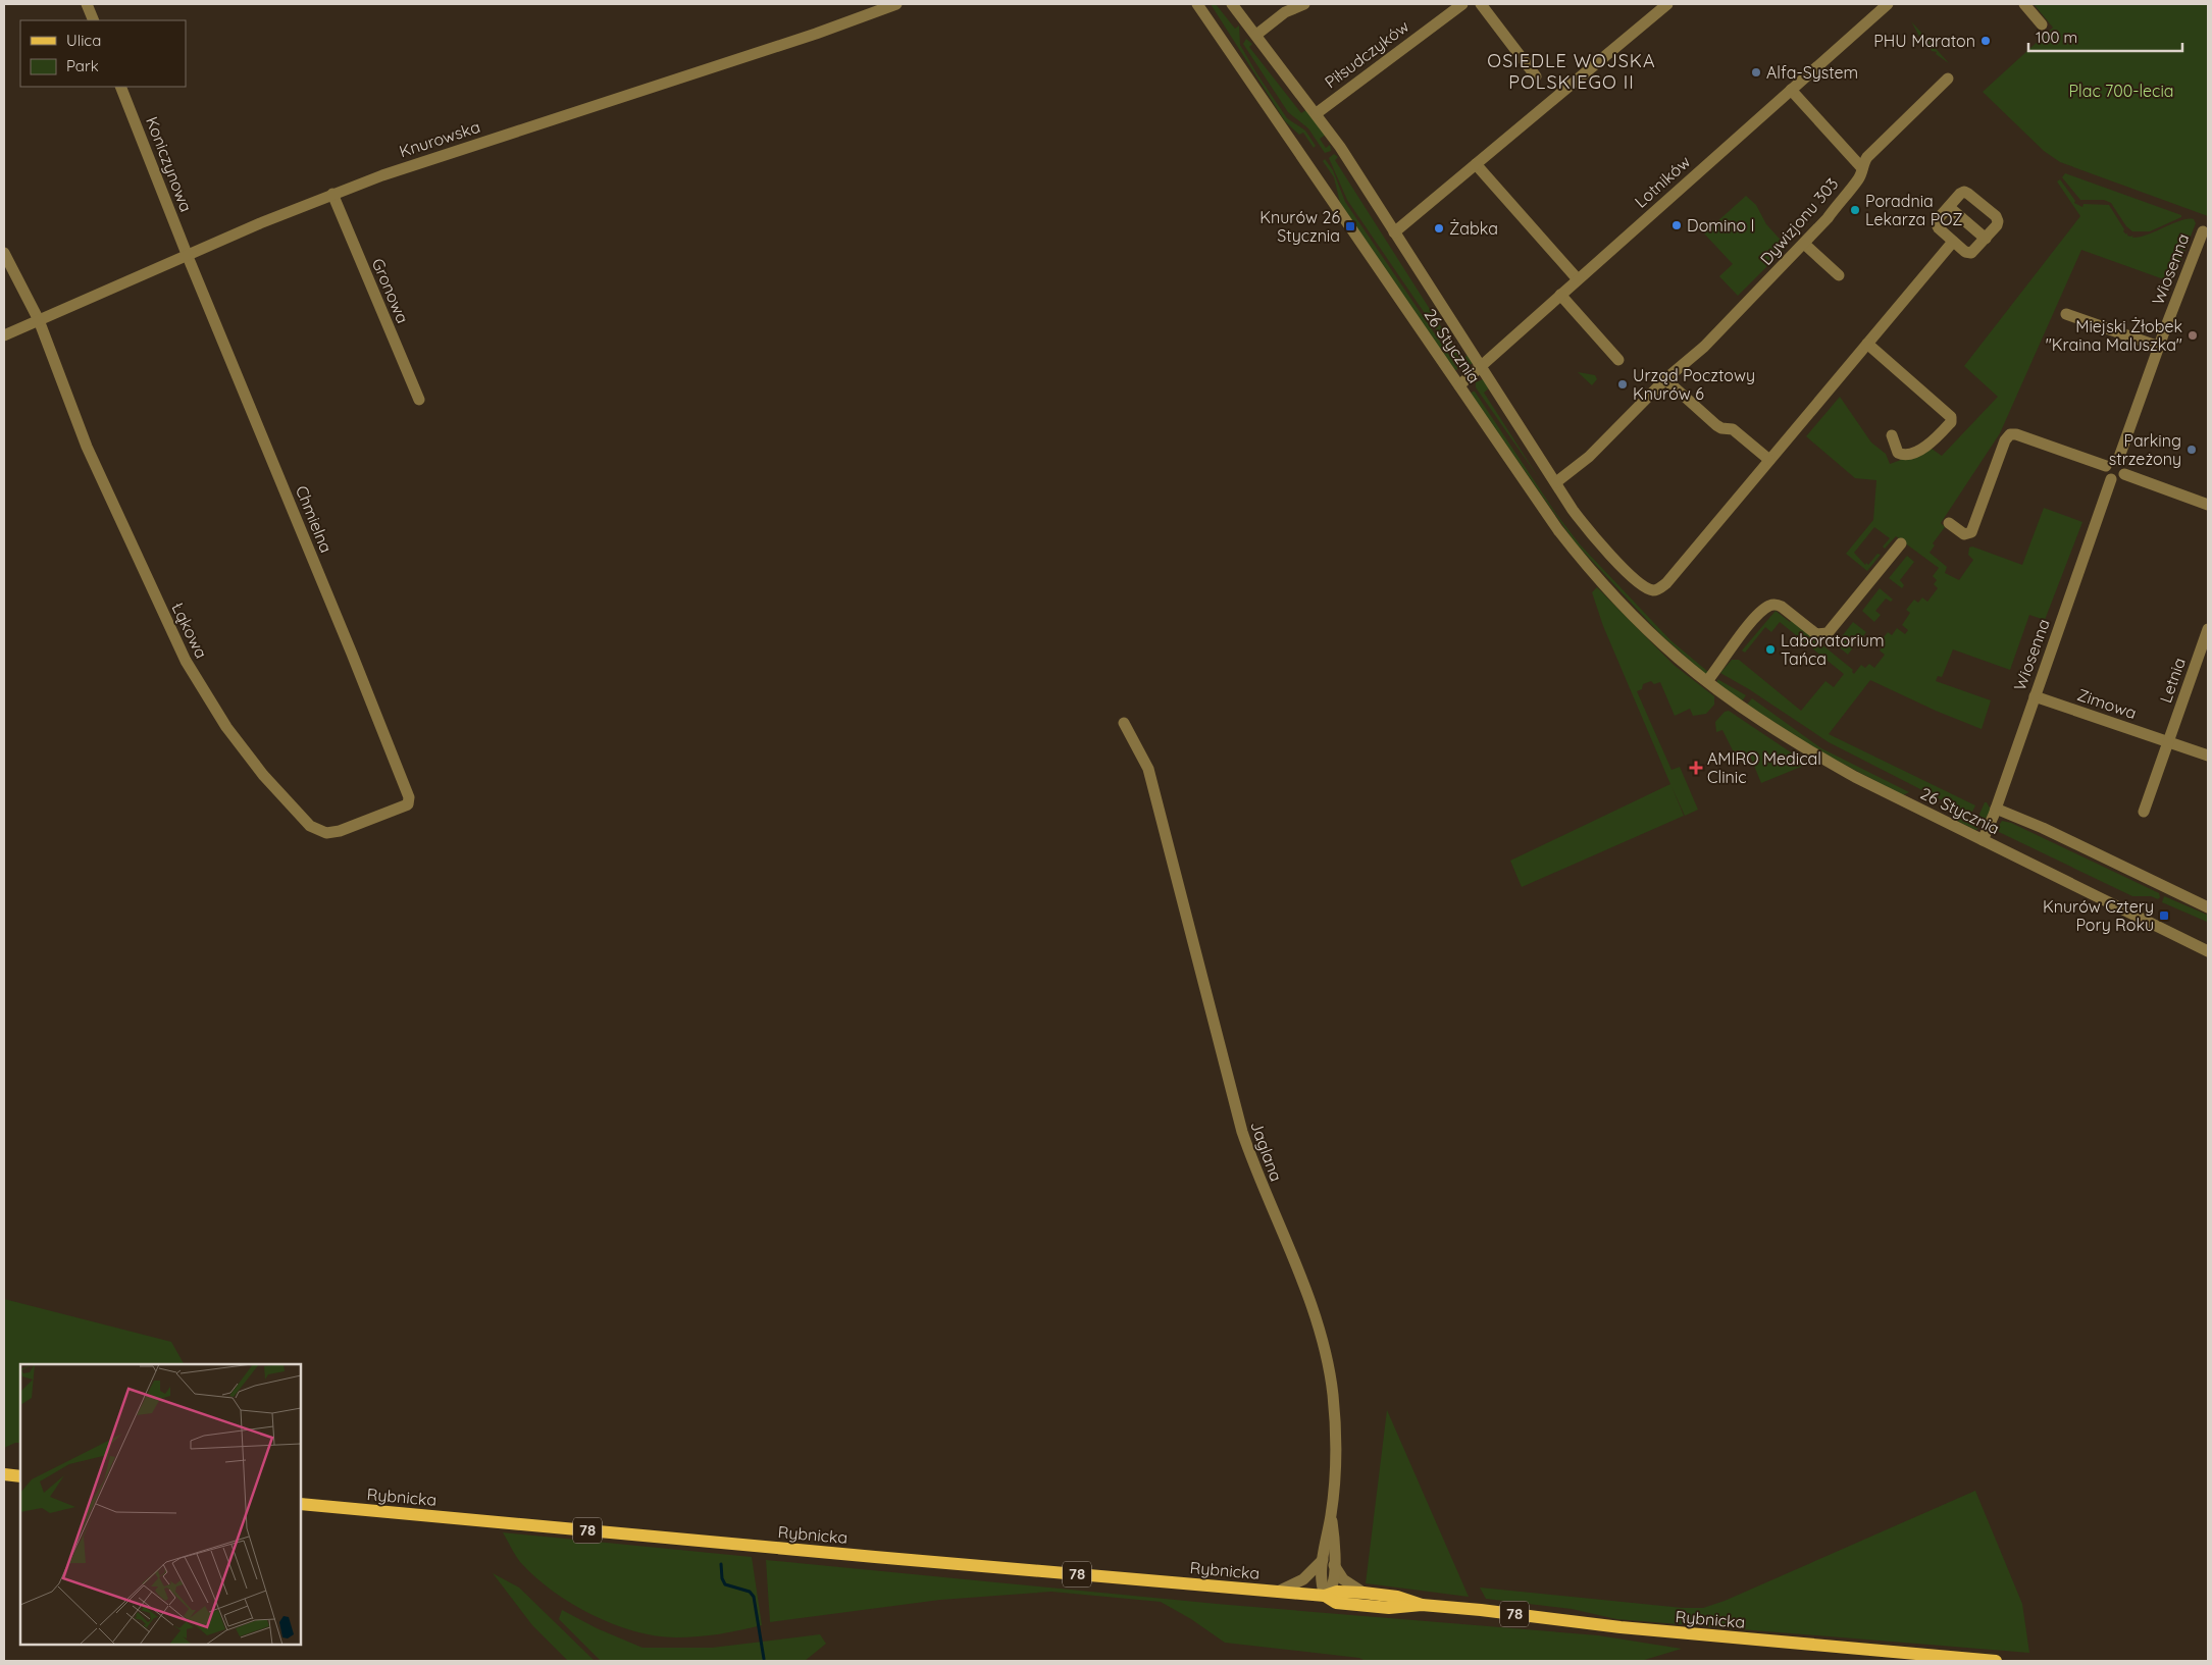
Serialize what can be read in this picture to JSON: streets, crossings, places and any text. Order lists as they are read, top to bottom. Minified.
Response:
{"streets":{"main road":["Rybnicka","78"],"street":["Piłsudczyków","Knurowska","Koniczynowa","Lotników","Dywizjonu 303","Wiosenna","Gronowa","26 Stycznia","Chmielna","Łąkowa","Letnia","Zimowa","Jaglana"]},"crossings":[["Knurowska","Koniczynowa"],["Knurowska","Gronowa"],["Knurowska","Chmielna"],["Knurowska","Łąkowa"],["Koniczynowa","Chmielna"],["Lotników","26 Stycznia"],["Wiosenna","26 Stycznia"],["Wiosenna","Zimowa"],["Chmielna","Łąkowa"],["Letnia","Zimowa"],["Jaglana","Rybnicka"]],"districts":["OSIEDLE WOJSKA POLSKIEGO II"],"parks":["Plac 700-lecia"],"places":{"other":["PHU Maraton","Alfa-System","Poradnia Lekarza POZ","Domino I","Żabka","Miejski Żłobek \"Kraina Maluszka\"","Urząd Pocztowy Knurów 6","Parking strzeżony","Laboratorium Tańca"],"transit":["Knurów 26 Stycznia","Knurów Cztery Pory Roku"],"health":["AMIRO Medical Clinic"]},"legend":["Ulica","Park"],"scale_bar":"100 m"}
